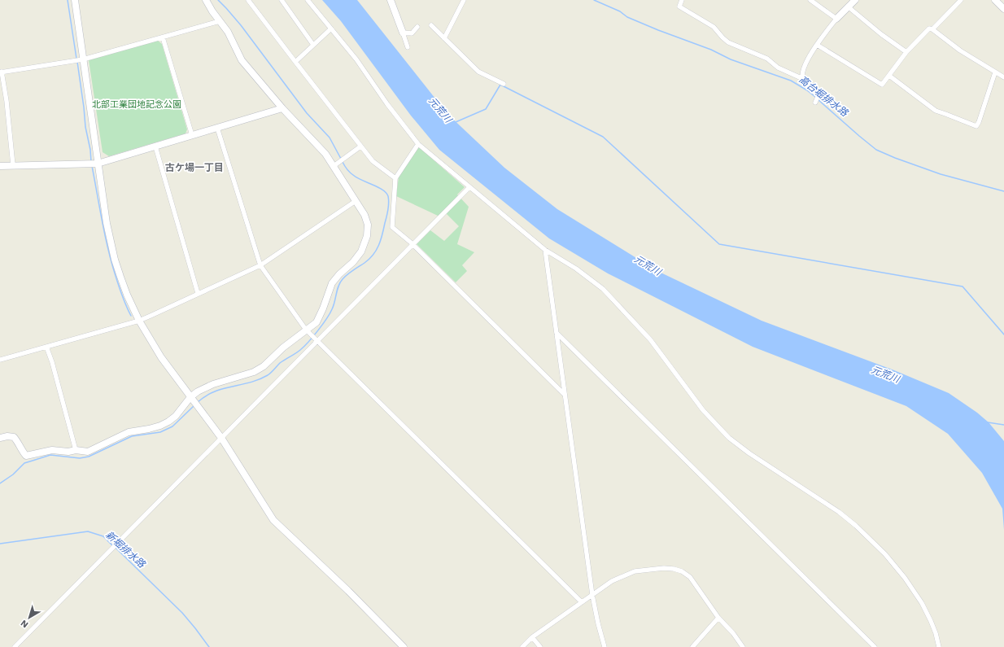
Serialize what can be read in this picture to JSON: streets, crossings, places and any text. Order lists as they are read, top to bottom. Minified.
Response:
{"districts":["古ケ場一丁目"],"water":["高台堀排水路","元荒川","新堀排水路"],"parks":["北部工業団地記念公園"],"north":"bottom left"}
